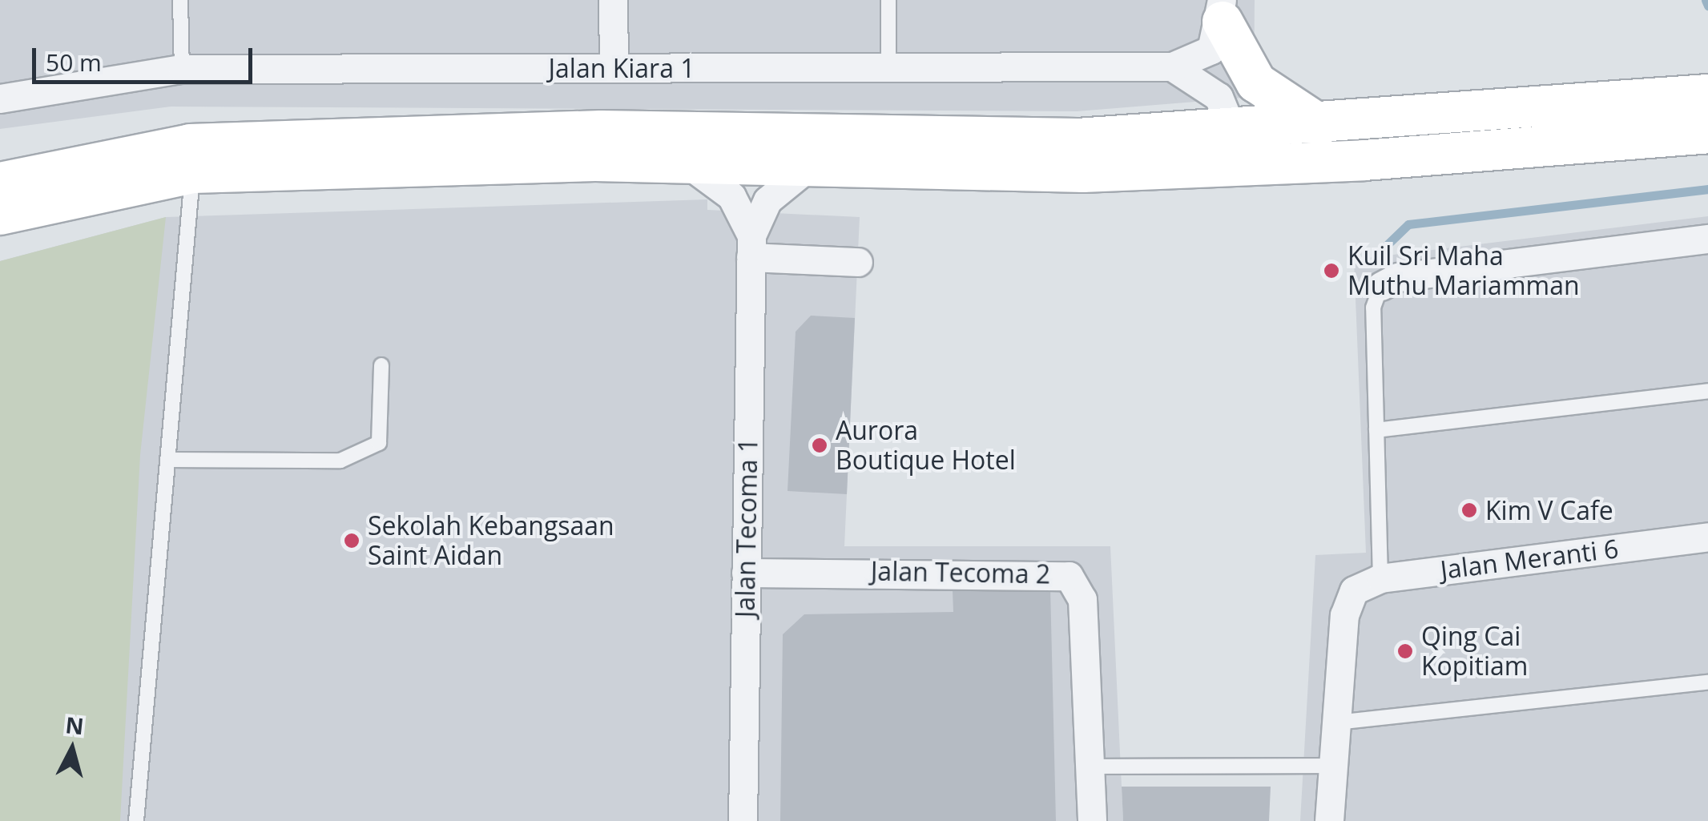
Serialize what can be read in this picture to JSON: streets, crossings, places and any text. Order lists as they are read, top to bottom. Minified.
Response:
{"streets":{"street":["Jalan Kiara 1","Jalan Tecoma 1","Jalan Meranti 6","Jalan Tecoma 2"]},"crossings":[["Jalan Tecoma 1","Jalan Tecoma 2"]],"places":["Kuil Sri Maha Muthu Mariamman","Aurora Boutique Hotel","Kim V Cafe","Sekolah Kebangsaan Saint Aidan","Qing Cai Kopitiam"],"scale_bar":"50 m","north":"top"}
